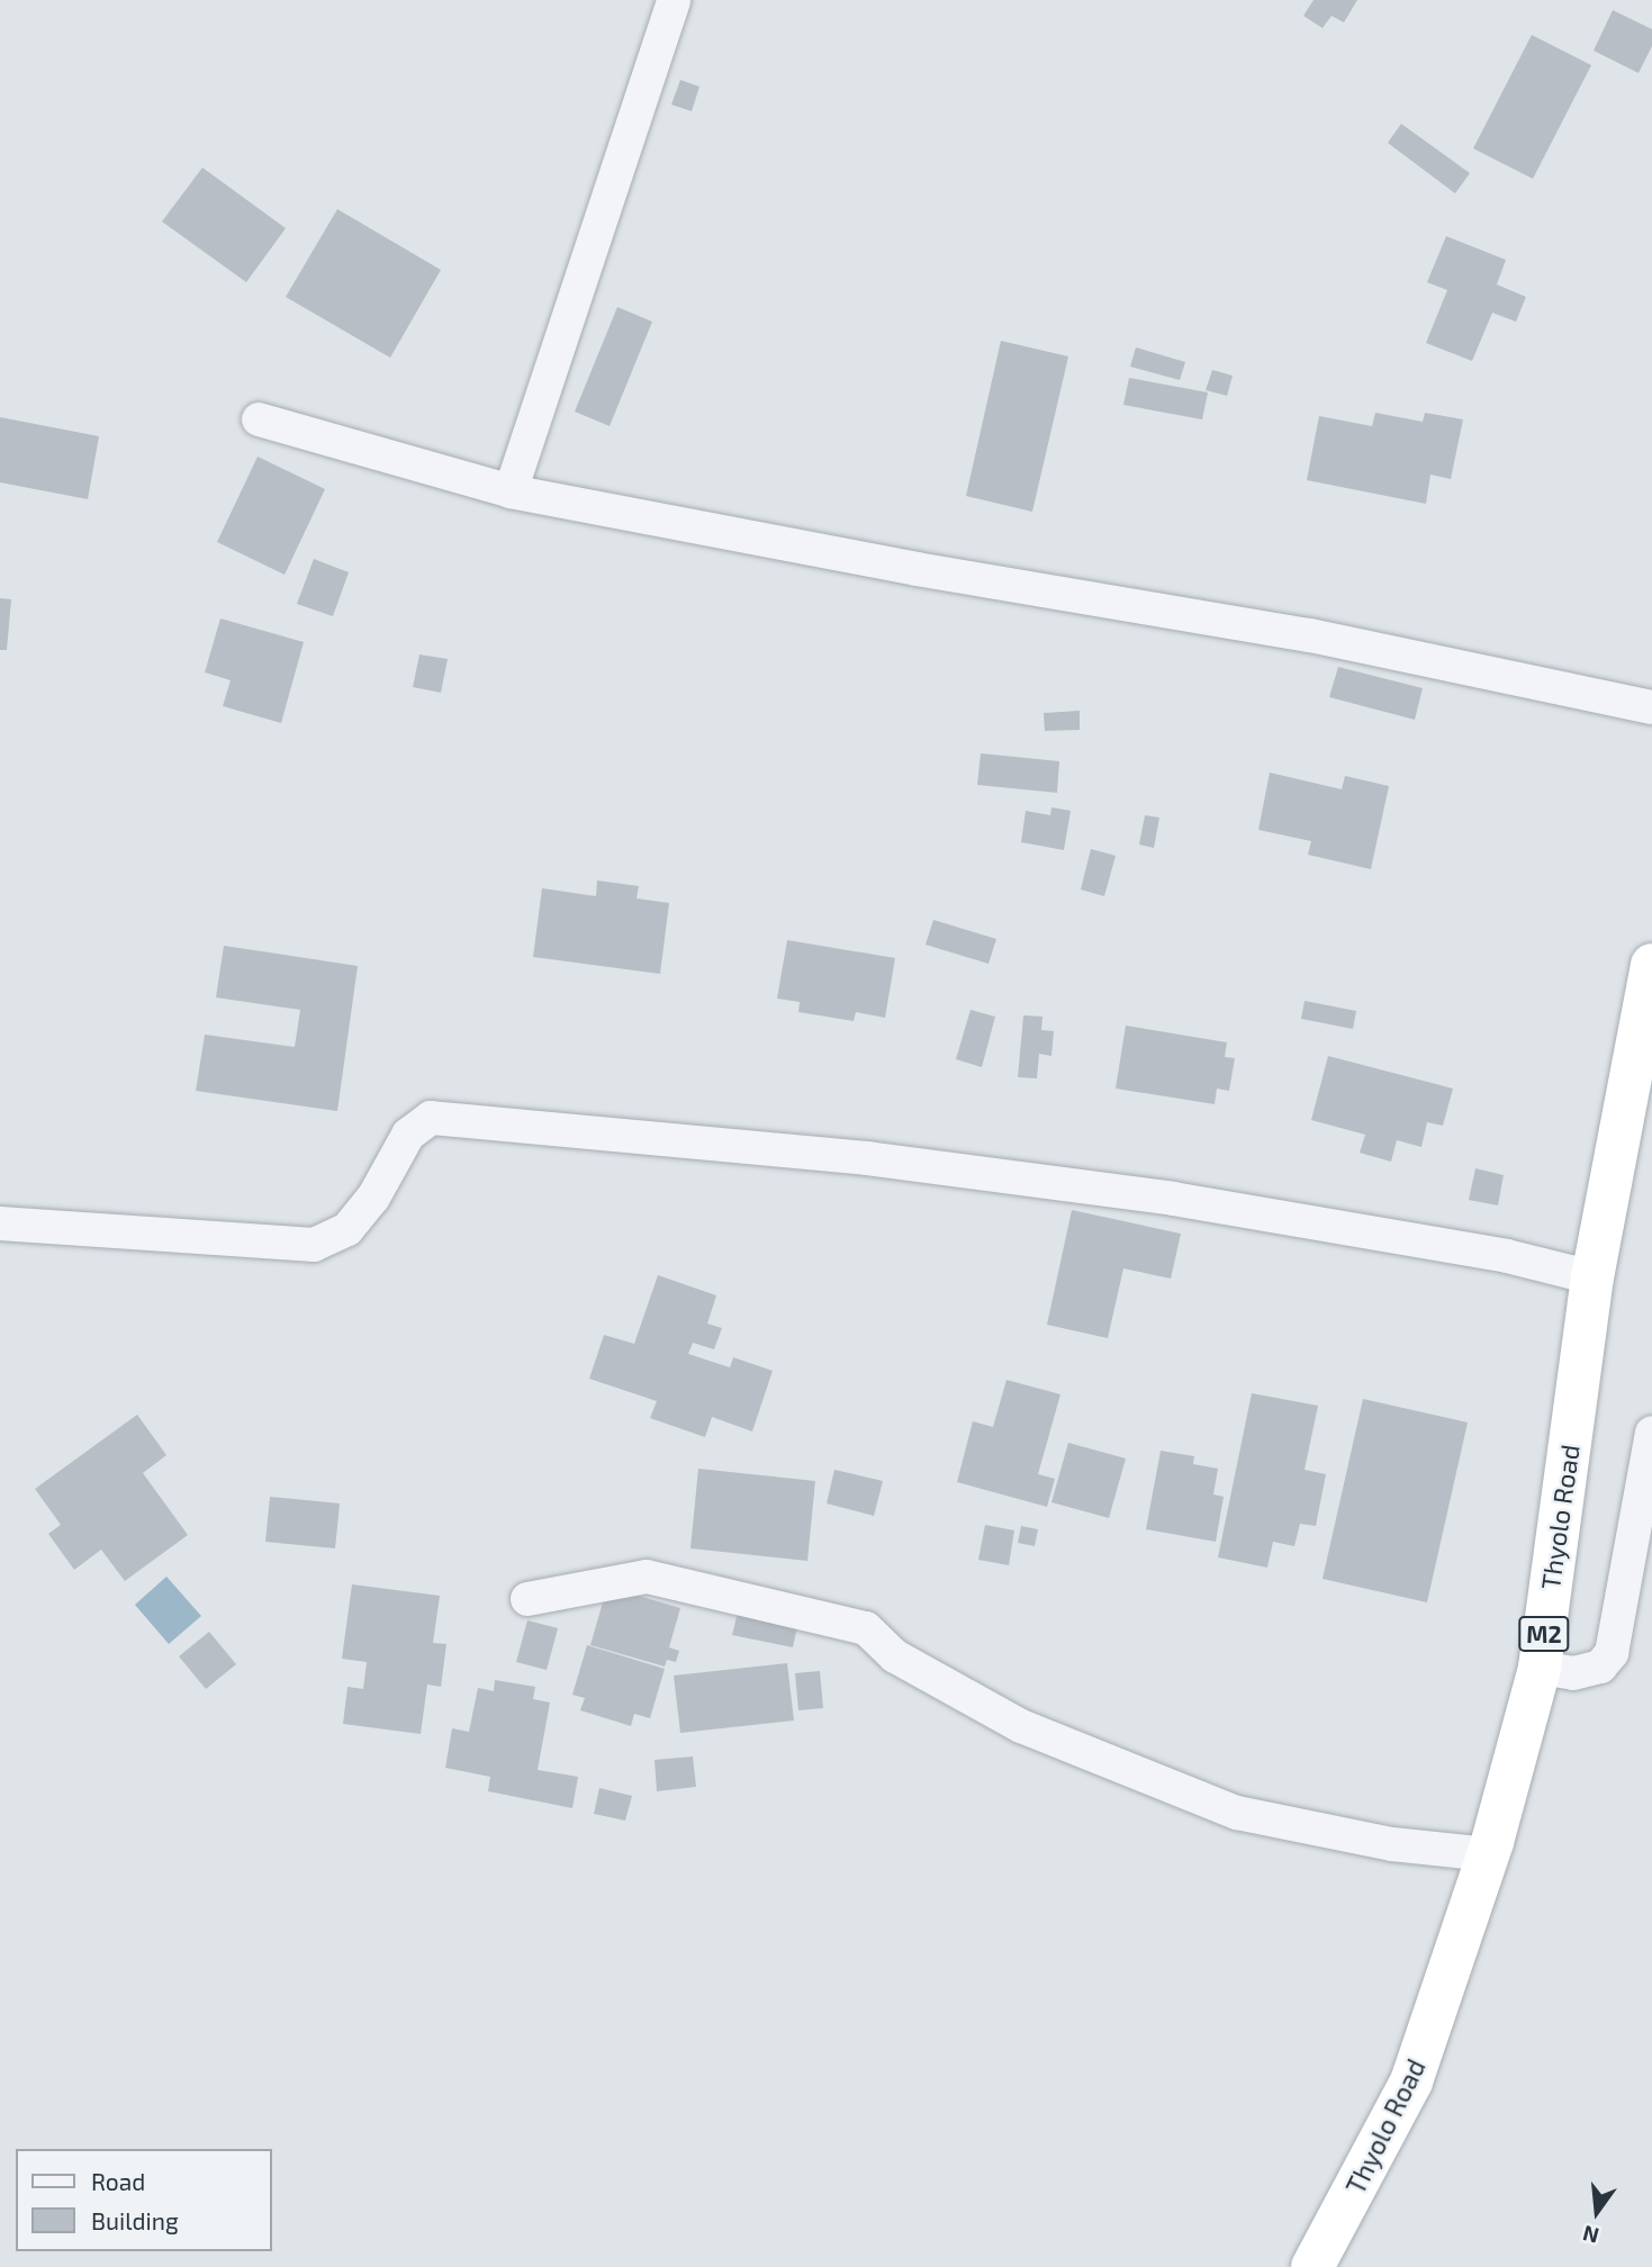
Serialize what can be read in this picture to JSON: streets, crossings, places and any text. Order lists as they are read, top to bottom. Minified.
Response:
{"streets":{"highway":["Thyolo Road","M2"]},"legend":["Road","Building"],"north":"bottom"}
